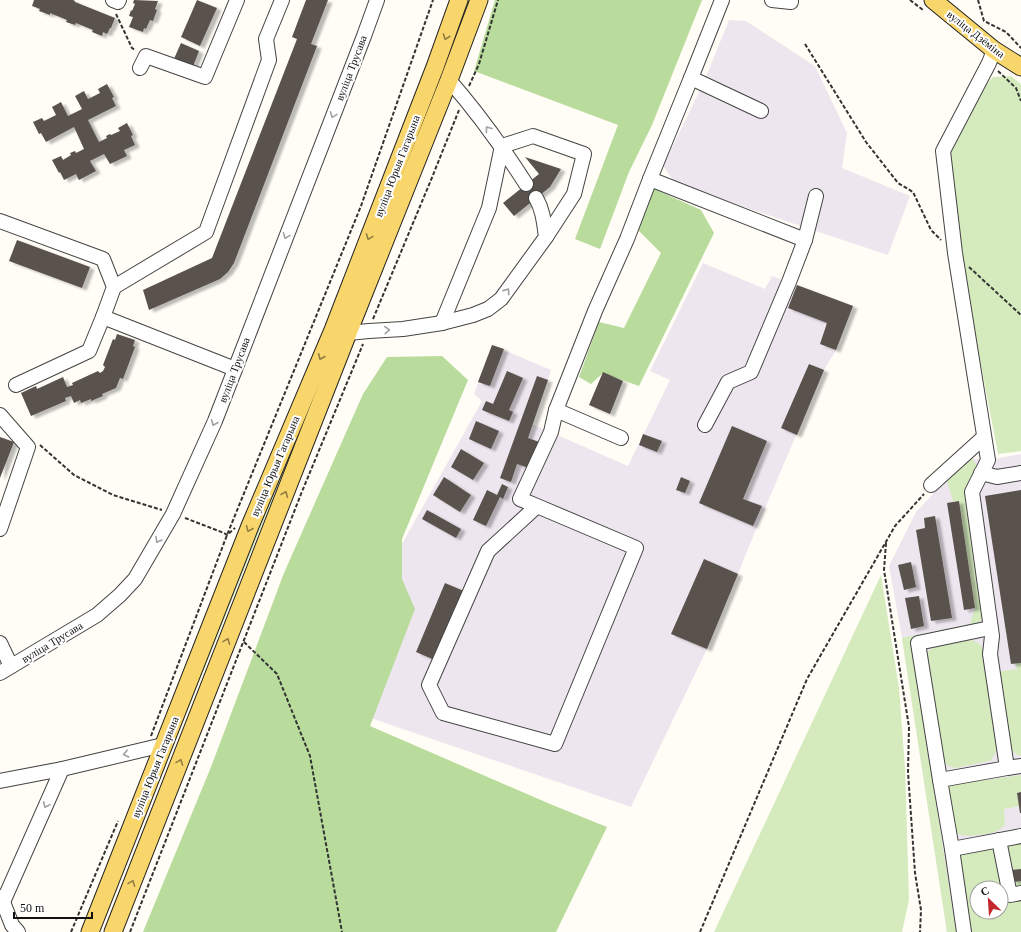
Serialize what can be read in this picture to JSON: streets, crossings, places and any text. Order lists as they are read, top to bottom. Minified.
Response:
{"streets":{"main road":["вуліца Дзёміна","вуліца Юрыя Гагарына"],"street":["вуліца Трусава"]},"scale_bar":"50 m","north":"top left"}
